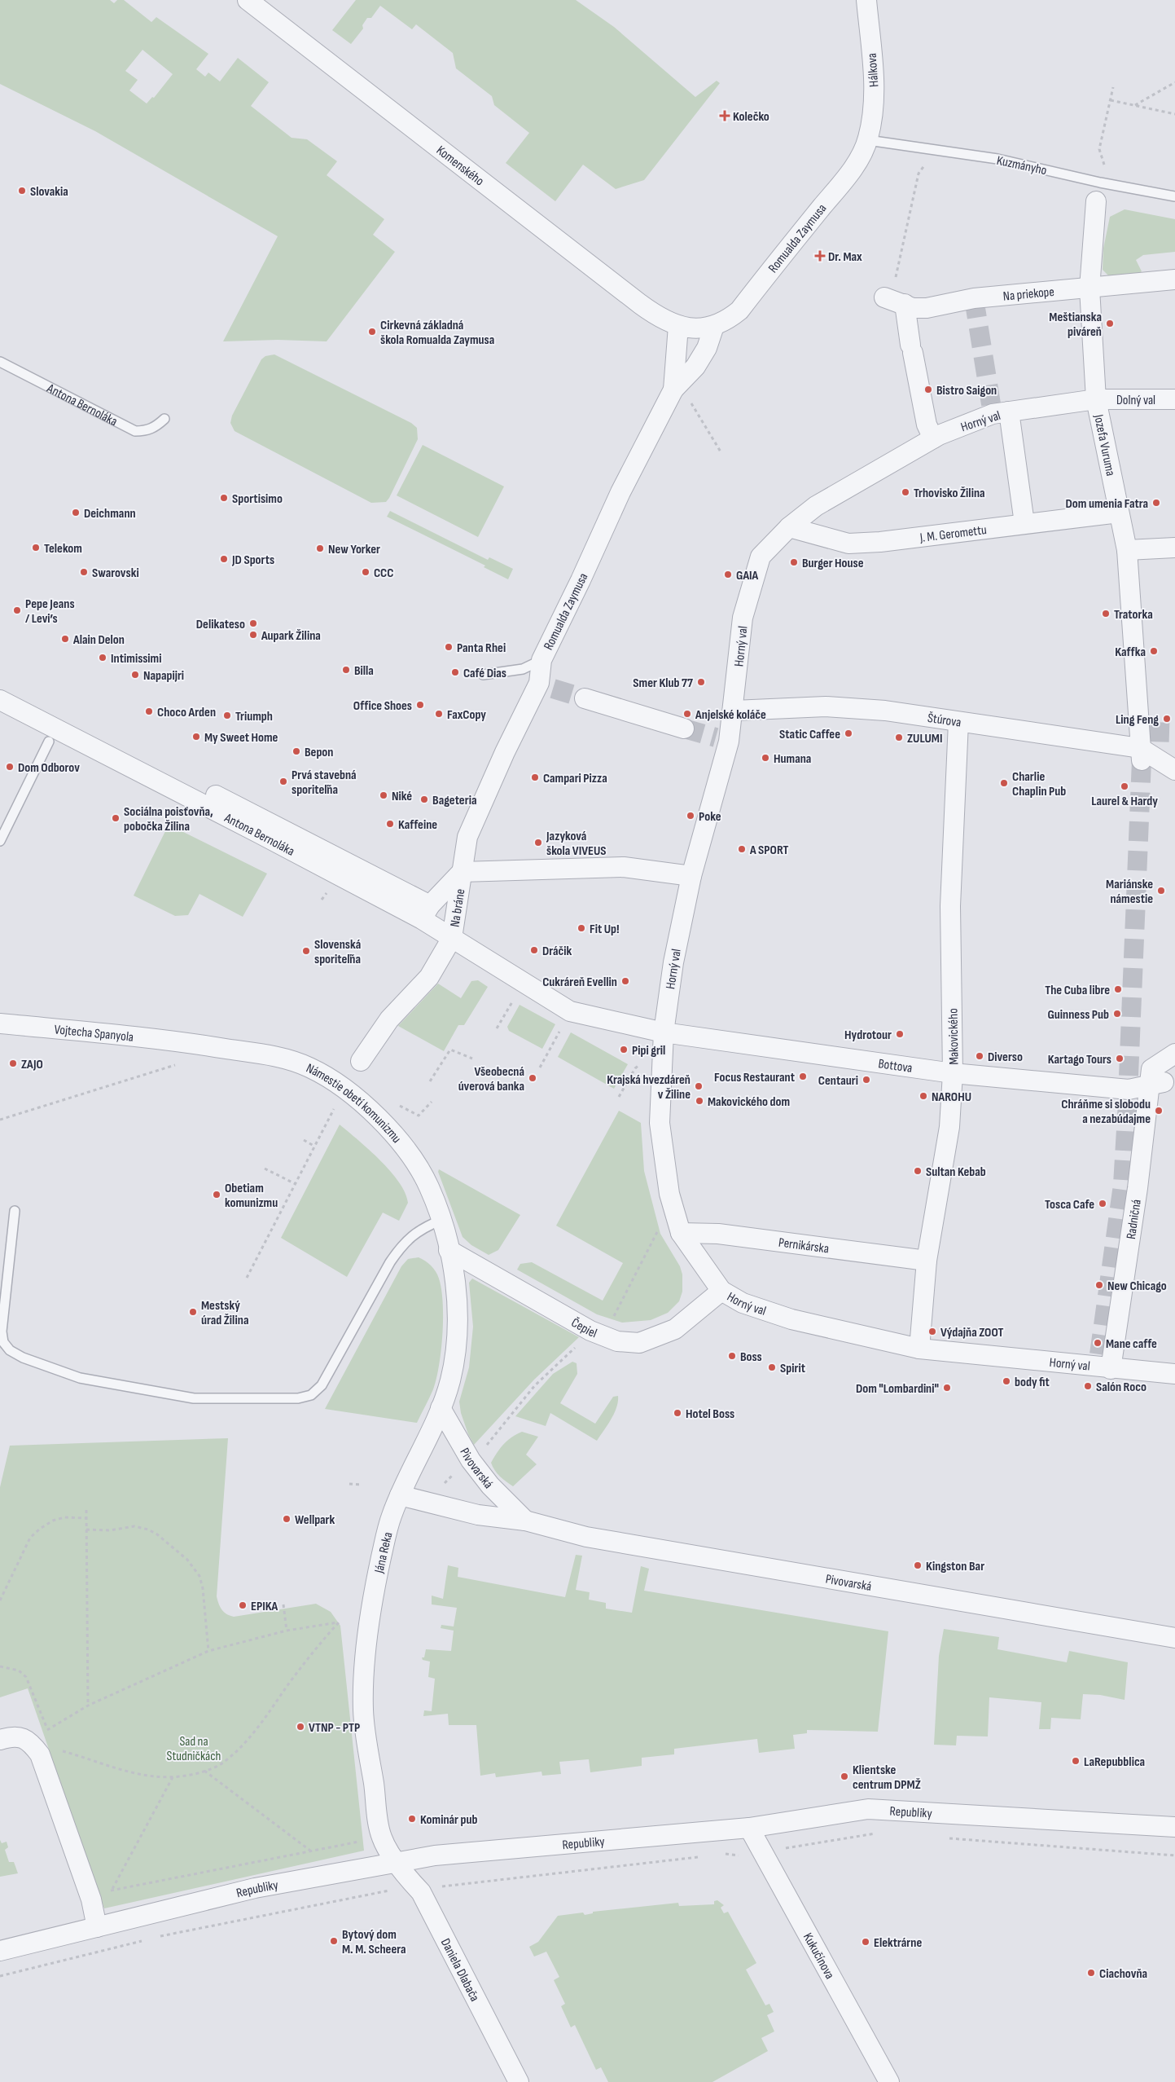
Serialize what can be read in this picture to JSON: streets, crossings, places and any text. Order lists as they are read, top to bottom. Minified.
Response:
{"streets":{"street":["Hálkova","Komenského","Romualda Zaymusa","Na priekope","Dolný val","Antona Bernoláka","Horný val","Jozefa Vuruma","J. M. Geromettu","Štúrova","Na bráne","Vojtecha Spanyola","Makovického","Bottova","Námestie obetí komunizmu","Radničná","Pernikárska","Čepiel","Pivovarská","Jána Reka","Republiky","Kukučínova","Daniela Dlabača"],"lane":["Kuzmányho"]},"crossings":[["Hálkova","Kuzmányho"],["Hálkova","Romualda Zaymusa"],["Kuzmányho","Romualda Zaymusa"],["Komenského","Romualda Zaymusa"],["Romualda Zaymusa","Na bráne"],["Na priekope","Jozefa Vuruma"],["Dolný val","Horný val"],["Dolný val","Jozefa Vuruma"],["Antona Bernoláka","Na bráne"],["Horný val","Jozefa Vuruma"],["Horný val","J. M. Geromettu"],["Horný val","Štúrova"],["Horný val","Na bráne"],["Horný val","Makovického"],["Horný val","Bottova"],["Horný val","Radničná"],["Horný val","Pernikárska"],["Horný val","Čepiel"],["Jozefa Vuruma","J. M. Geromettu"],["Jozefa Vuruma","Štúrova"],["Štúrova","Makovického"],["Na bráne","Bottova"],["Vojtecha Spanyola","Námestie obetí komunizmu"],["Makovického","Bottova"],["Makovického","Pernikárska"],["Bottova","Radničná"],["Námestie obetí komunizmu","Čepiel"],["Námestie obetí komunizmu","Jána Reka"],["Čepiel","Jána Reka"],["Pivovarská","Jána Reka"],["Jána Reka","Republiky"],["Jána Reka","Daniela Dlabača"],["Republiky","Kukučínova"],["Republiky","Daniela Dlabača"]],"parks":["Sad na Studničkách"],"places":{"health":["Kolečko","Dr. Max"],"other":["Slovakia","Meštianska piváreň","Cirkevná základná škola Romualda Zaymusa","Bistro Saigon","Trhovisko Žilina","Sportisimo","Dom umenia Fatra","Deichmann","Telekom","New Yorker","JD Sports","Burger House","Swarovski","CCC","GAIA","Pepe Jeans / Levi’s","Tratorka","Delikateso","Aupark Žilina","Alain Delon","Panta Rhei","Kaffka","Intimissimi","Billa","Café Dias","Napapijri","Smer Klub 77","Office Shoes","Choco Arden","FaxCopy","Anjelské koláče","Triumph","Ling Feng","Static Caffee","My Sweet Home","ZULUMI","Bepon","Humana","Dom Odborov","Campari Pizza","Prvá stavebná sporiteľňa","Charlie Chaplin Pub","Laurel & Hardy","Niké","Bageteria","Poke","Sociálna poisťovňa, pobočka Žilina","Kaffeine","Jazyková škola VIVEUS","A SPORT","Mariánske námestie","Fit Up!","Dráčik","Slovenská sporiteľňa","Cukráreň Evellin","The Cuba libre","Guinness Pub","Hydrotour","Pipi gril","Diverso","Kartago Tours","ZAJO","Focus Restaurant","Všeobecná úverová banka","Centauri","Krajská hvezdáreň v Žiline","NAROHU","Makovického dom","Chráňme si slobodu a nezabúdajme","Sultan Kebab","Obetiam komunizmu","Tosca Cafe","New Chicago","Mestský úrad Žilina","Výdajňa ZOOT","Mane caffe","Boss","Spirit","body fit","Salón Roco","Dom \"Lombardini\"","Hotel Boss","Wellpark","Kingston Bar","EPIKA","VTNP - PTP","LaRepubblica","Klientske centrum DPMŽ","Kominár pub","Bytový dom M. M. Scheera","Elektrárne","Ciachovňa"]}}
